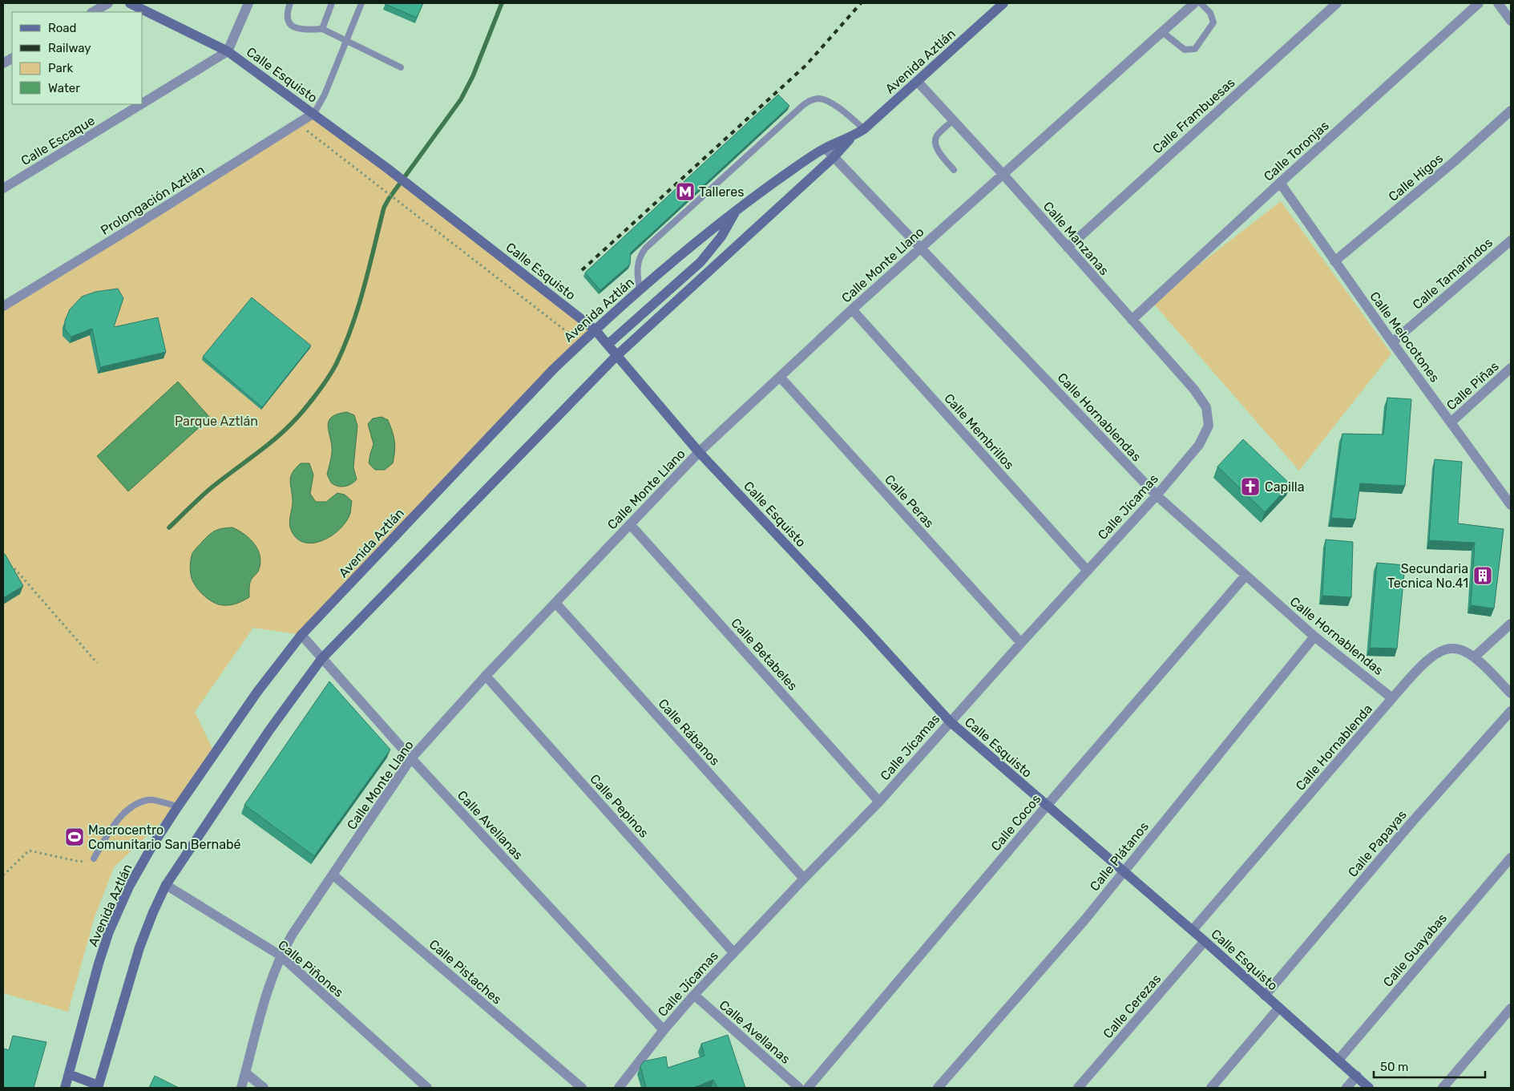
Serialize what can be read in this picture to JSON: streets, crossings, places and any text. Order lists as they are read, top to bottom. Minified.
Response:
{"streets":{"main road":["Avenida Aztlán","Calle Esquisto"],"street":["Calle Frambuesas","Calle Escaque","Calle Toronjas","Calle Higos","Prolongación Aztlán","Calle Manzanas","Calle Monte Llano","Calle Tamarindos","Calle Melocotones","Calle Piñas","Calle Hornablendas","Calle Membrillos","Calle Peras","Calle Jícamas","Calle Betabeles","Calle Rábanos","Calle Hornablenda","Calle Pepinos","Calle Cocos","Calle Avellanas","Calle Papayas","Calle Plátanos","Calle Guayabas","Calle Piñones","Calle Pistaches","Calle Cerezas"]},"crossings":[["Avenida Aztlán","Calle Esquisto"],["Avenida Aztlán","Calle Manzanas"],["Avenida Aztlán","Calle Hornablendas"],["Avenida Aztlán","Calle Avellanas"],["Avenida Aztlán","Calle Piñones"],["Calle Esquisto","Calle Escaque"],["Calle Esquisto","Prolongación Aztlán"],["Calle Esquisto","Calle Monte Llano"],["Calle Esquisto","Calle Jícamas"],["Calle Esquisto","Calle Hornablenda"],["Calle Esquisto","Calle Cocos"],["Calle Esquisto","Calle Papayas"],["Calle Esquisto","Calle Plátanos"],["Calle Esquisto","Calle Guayabas"],["Calle Esquisto","Calle Cerezas"],["Calle Frambuesas","Calle Manzanas"],["Calle Toronjas","Calle Manzanas"],["Calle Toronjas","Calle Melocotones"],["Calle Higos","Calle Melocotones"],["Calle Manzanas","Calle Monte Llano"],["Calle Manzanas","Calle Jícamas"],["Calle Monte Llano","Calle Hornablendas"],["Calle Monte Llano","Calle Membrillos"],["Calle Monte Llano","Calle Peras"],["Calle Monte Llano","Calle Betabeles"],["Calle Monte Llano","Calle Rábanos"],["Calle Monte Llano","Calle Pepinos"],["Calle Monte Llano","Calle Avellanas"],["Calle Monte Llano","Calle Piñones"],["Calle Monte Llano","Calle Pistaches"],["Calle Tamarindos","Calle Melocotones"],["Calle Melocotones","Calle Piñas"],["Calle Hornablendas","Calle Jícamas"],["Calle Hornablendas","Calle Hornablenda"],["Calle Hornablendas","Calle Cocos"],["Calle Hornablendas","Calle Plátanos"],["Calle Membrillos","Calle Jícamas"],["Calle Peras","Calle Jícamas"],["Calle Jícamas","Calle Betabeles"],["Calle Jícamas","Calle Rábanos"],["Calle Jícamas","Calle Pepinos"],["Calle Jícamas","Calle Avellanas"]],"parks":["Parque Aztlán"],"places":{"metro station":["Talleres"],"church":["Capilla"],"building":["Secundaria Tecnica No.41"],"sports":["Macrocentro Comunitario San Bernabé"]},"legend":["Road","Railway","Park","Water"],"scale_bar":"50 m"}
